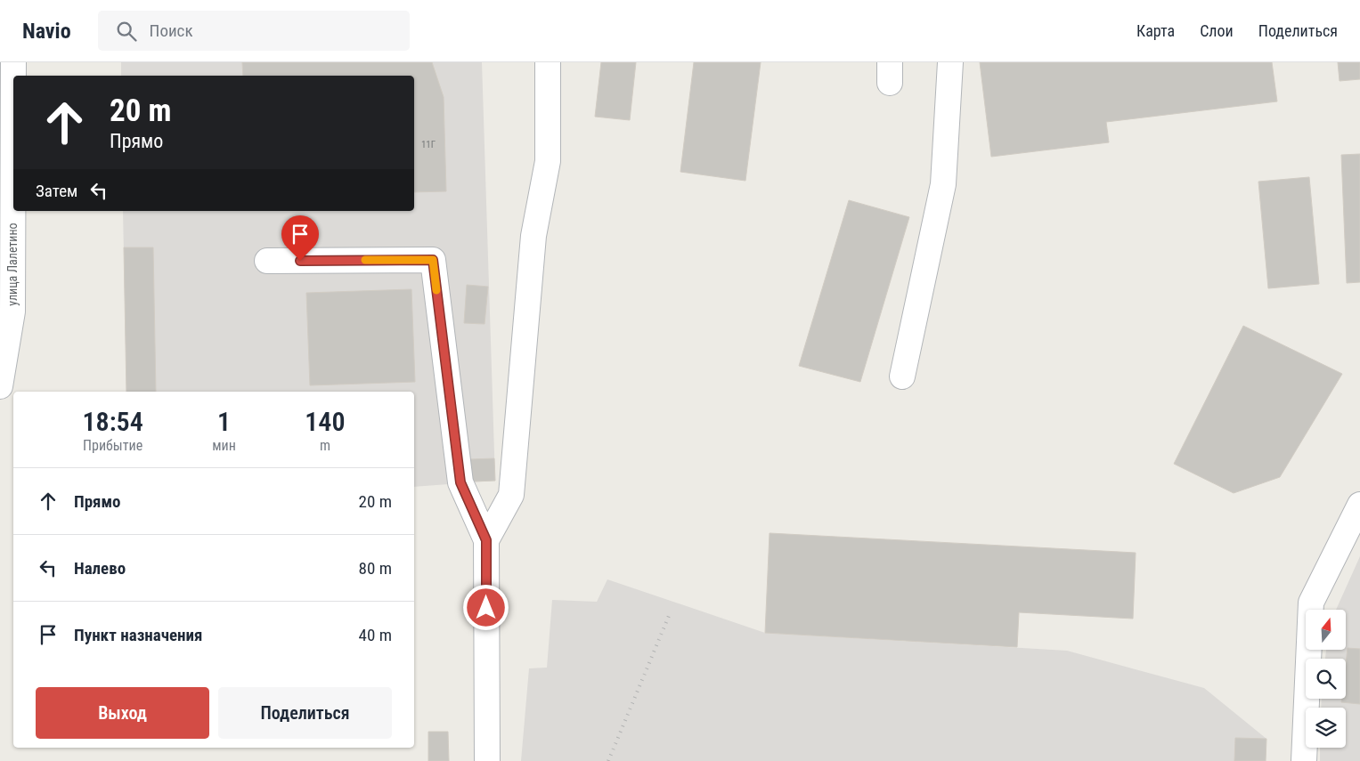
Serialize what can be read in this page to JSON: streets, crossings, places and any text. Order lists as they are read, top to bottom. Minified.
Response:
{"streets":{"street":["улица Лалетино"]},"house_numbers":["11Г"],"north":"top","page":{"header":"Navio","search":"Поиск","nav":["Карта","Слои","Поделиться"],"turn":["20 m","Прямо"],"then":"Затем","eta":["18:54","Прибытие","1","мин","140","m"],"list":[{"name":"Прямо","value":"20 m"},{"name":"Налево","value":"80 m"},{"name":"Пункт назначения","value":"40 m"}],"buttons":["Выход","Поделиться"]}}
